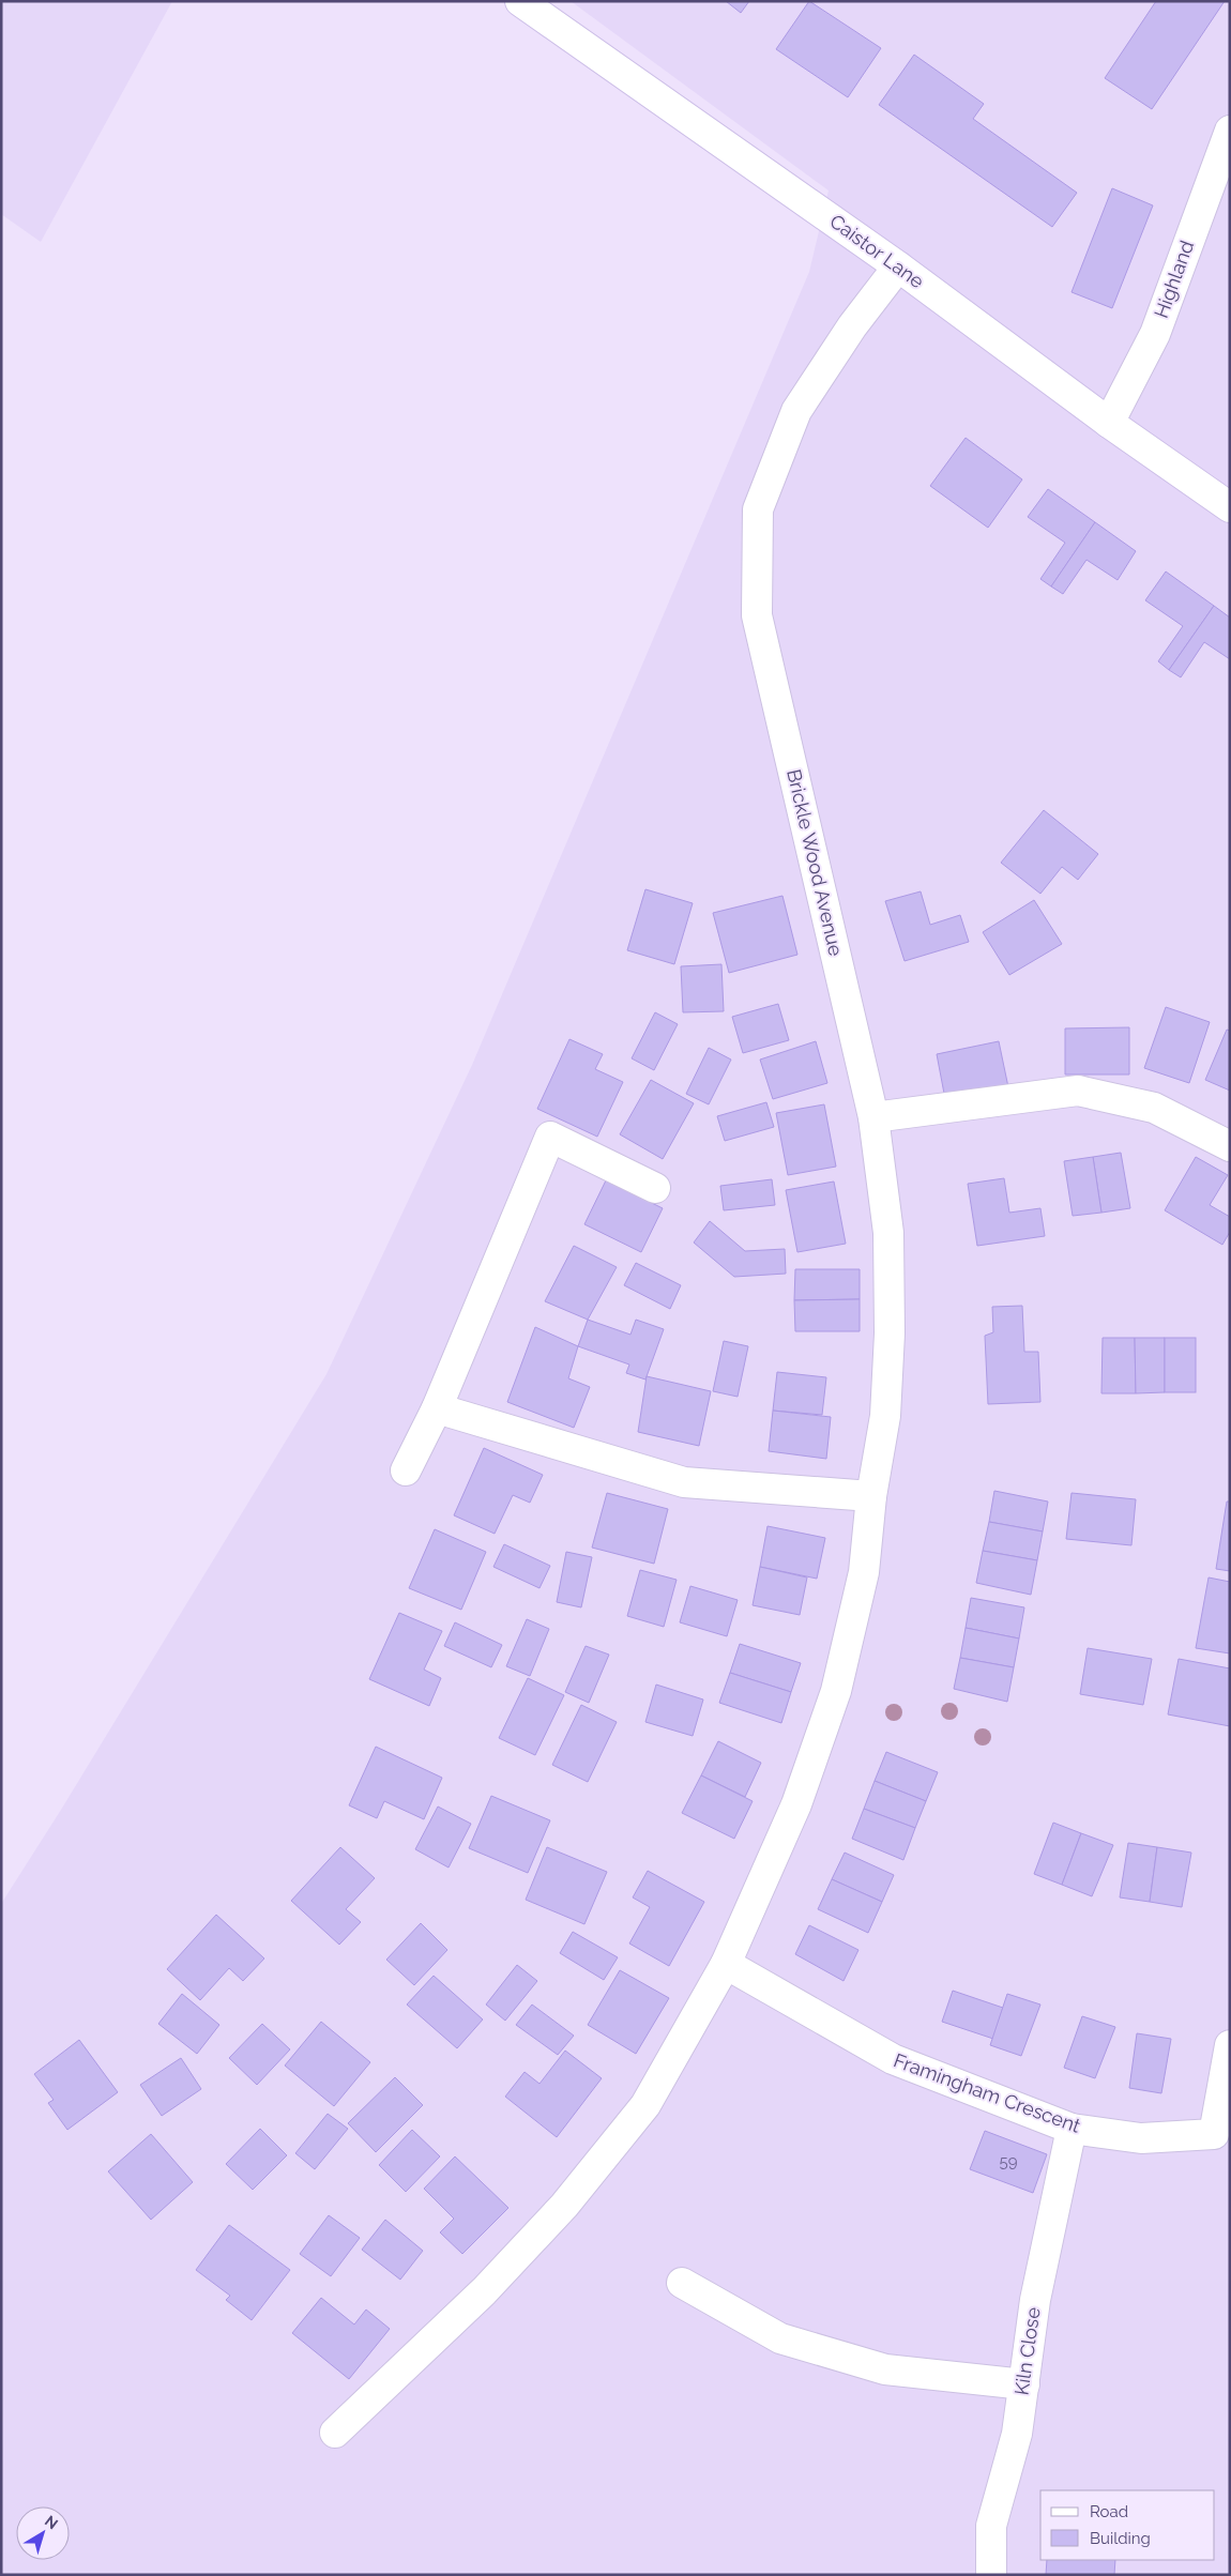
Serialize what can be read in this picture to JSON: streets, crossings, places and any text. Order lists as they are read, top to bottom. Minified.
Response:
{"streets":{"street":["Caistor Lane","Highland","Brickle Wood Avenue","Framingham Crescent","Kiln Close"]},"crossings":[["Caistor Lane","Highland"],["Caistor Lane","Brickle Wood Avenue"],["Brickle Wood Avenue","Framingham Crescent"],["Framingham Crescent","Kiln Close"]],"house_numbers":["59"],"legend":["Road","Building"],"north":"top right"}
